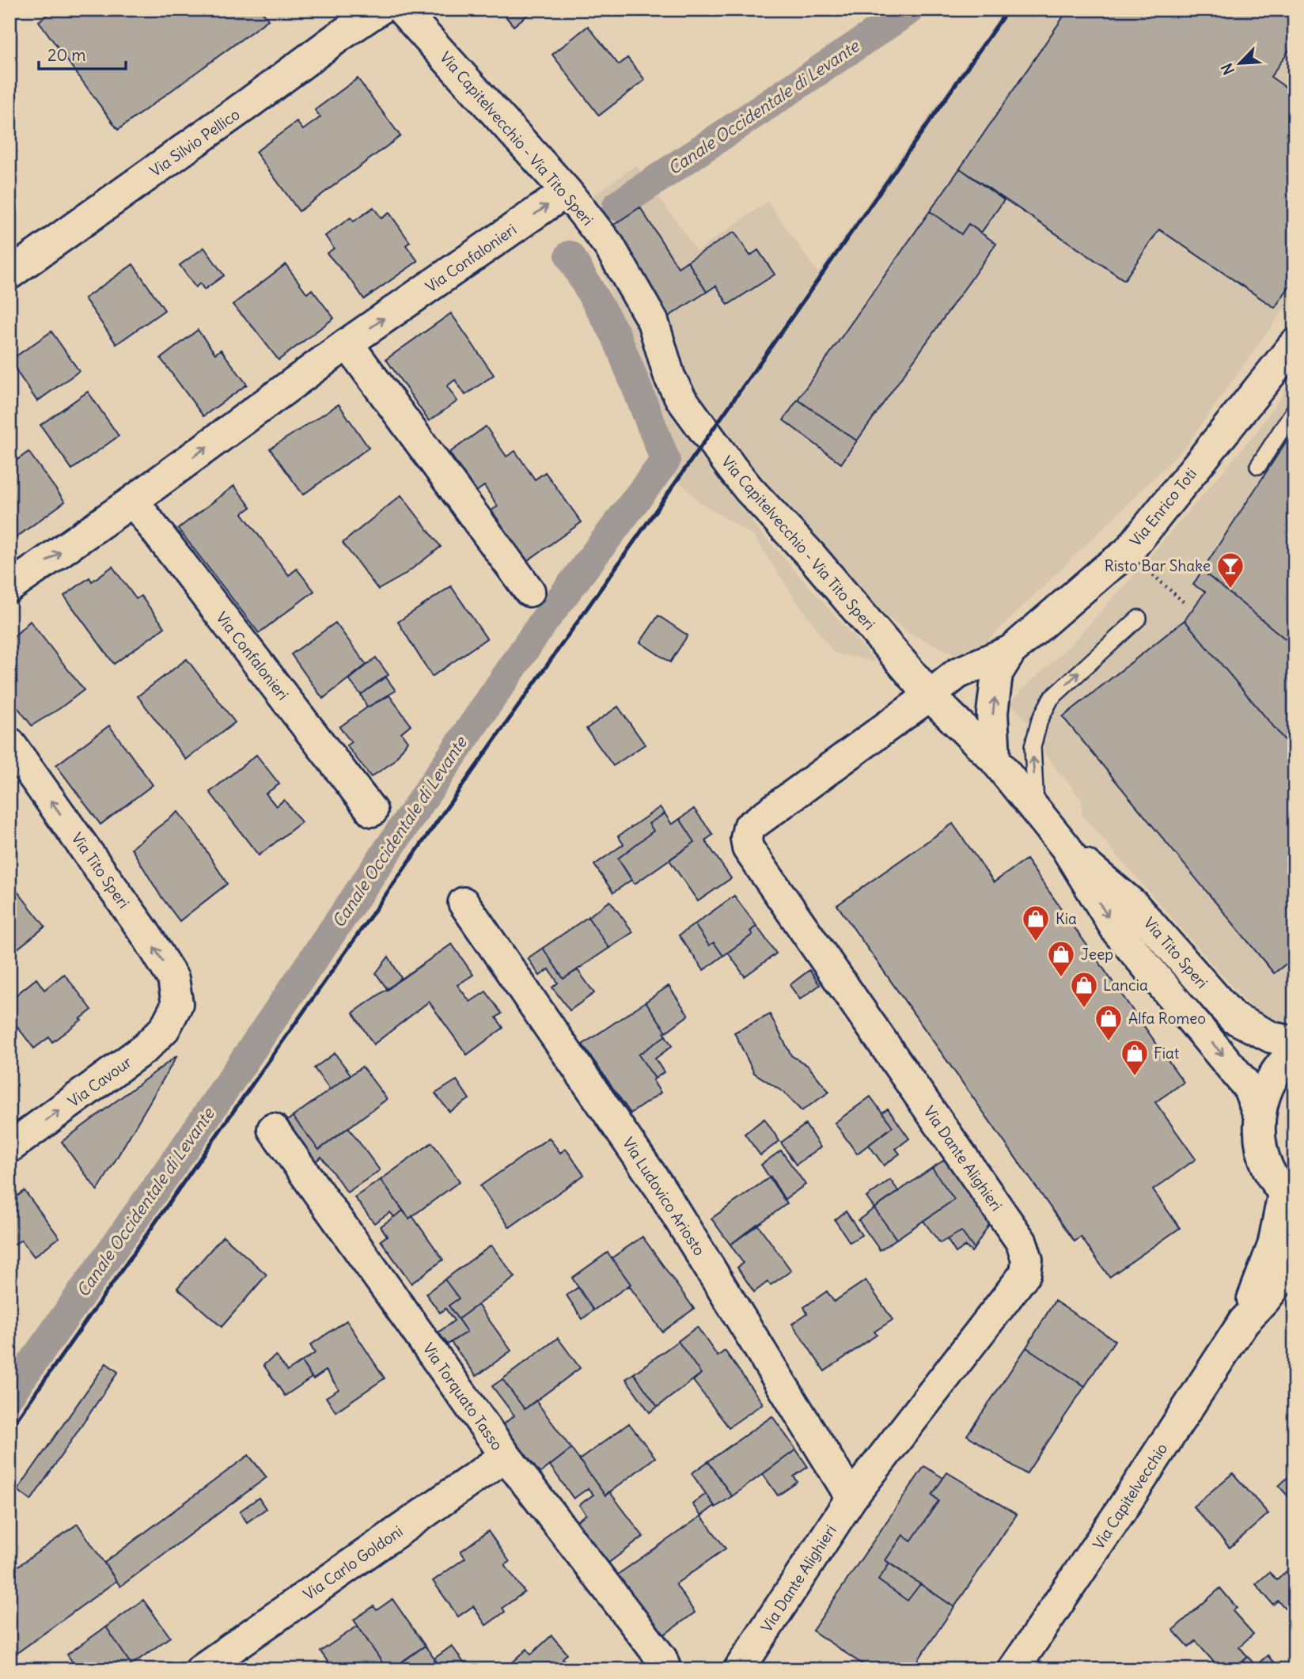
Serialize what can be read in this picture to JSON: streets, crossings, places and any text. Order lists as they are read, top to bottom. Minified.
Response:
{"streets":{"street":["Via Capitelvecchio - Via Tito Speri","Via Silvio Pellico","Via Confalonieri","Via Enrico Toti","Via Tito Speri","Via Cavour","Via Dante Alighieri","Via Ludovico Ariosto","Via Torquato Tasso","Via Capitelvecchio","Via Carlo Goldoni"]},"crossings":[["Via Capitelvecchio - Via Tito Speri","Via Confalonieri"],["Via Capitelvecchio - Via Tito Speri","Via Enrico Toti"],["Via Capitelvecchio - Via Tito Speri","Via Tito Speri"],["Via Capitelvecchio - Via Tito Speri","Via Dante Alighieri"],["Via Enrico Toti","Via Dante Alighieri"],["Via Tito Speri","Via Cavour"],["Via Dante Alighieri","Via Ludovico Ariosto"],["Via Torquato Tasso","Via Carlo Goldoni"]],"one_way":["Via Confalonieri","Via Tito Speri","Via Cavour"],"water":["Canale Occidentale di Levante"],"places":{"bar":["Risto Bar Shake"],"shop":["Kia","Jeep","Lancia","Alfa Romeo","Fiat"]},"scale_bar":"20 m","north":"bottom left"}
